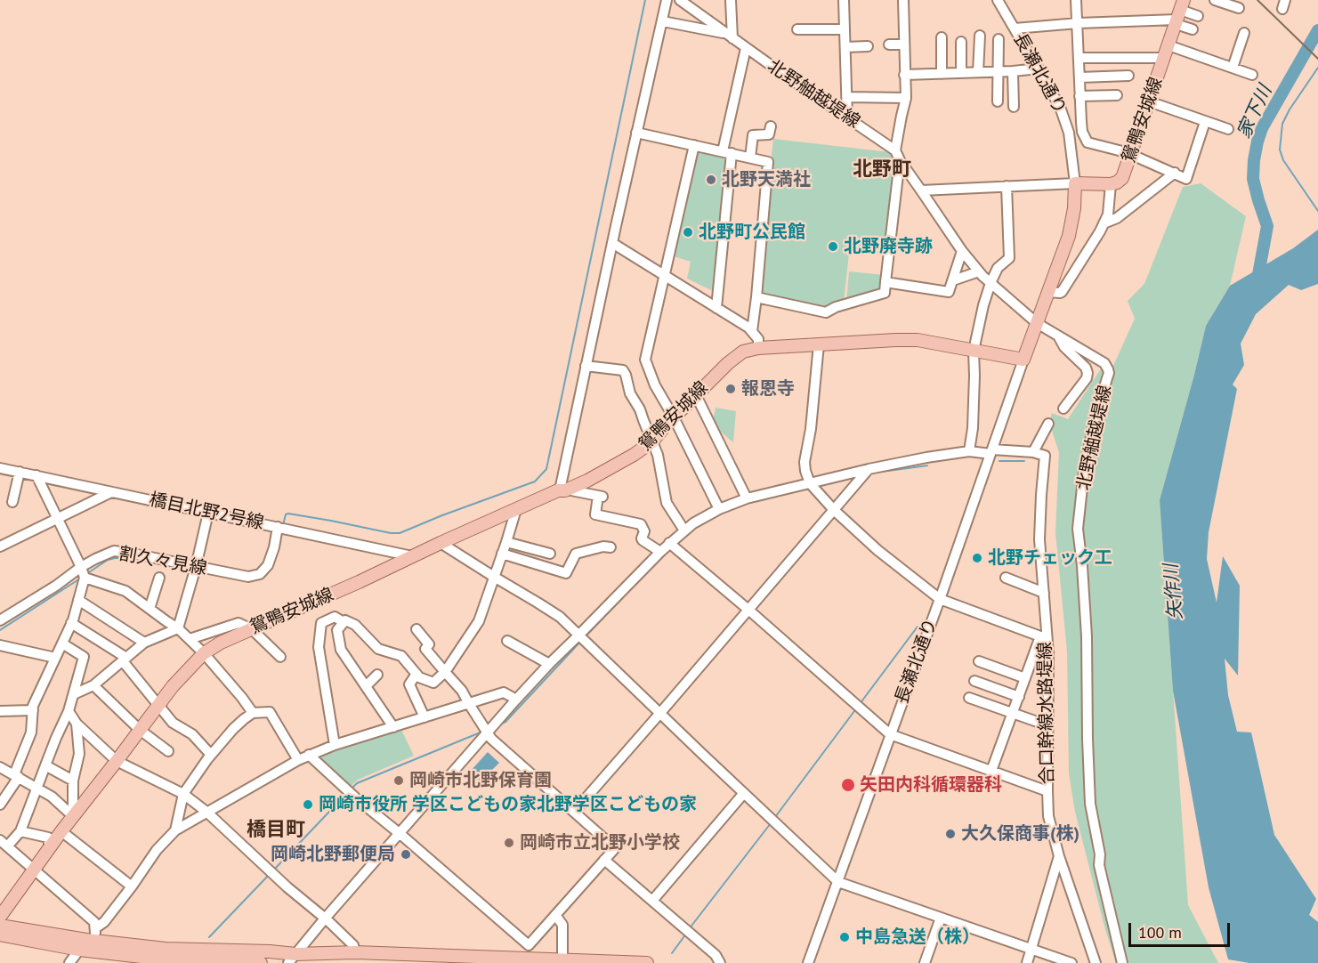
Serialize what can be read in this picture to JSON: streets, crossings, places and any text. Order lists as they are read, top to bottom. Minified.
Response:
{"streets":{"main road":["鴛鴨安城線"],"street":["長瀬北通り","北野舳越堤線","橋目北野2号線","割久々見線","合口幹線水路堤線"]},"crossings":[["長瀬北通り","鴛鴨安城線"],["鴛鴨安城線","橋目北野2号線"],["橋目北野2号線","割久々見線"]],"districts":["北野町","橋目町"],"water":["家下川","矢作川"],"places":["北野天満社","北野町公民館","北野廃寺跡","報恩寺","北野チェック工","岡崎市北野保育園","矢田内科循環器科","岡崎市役所 学区こどもの家北野学区こどもの家","大久保商事(株)","岡崎市立北野小学校","岡崎北野郵便局","中島急送（株）"],"scale_bar":"100 m"}
